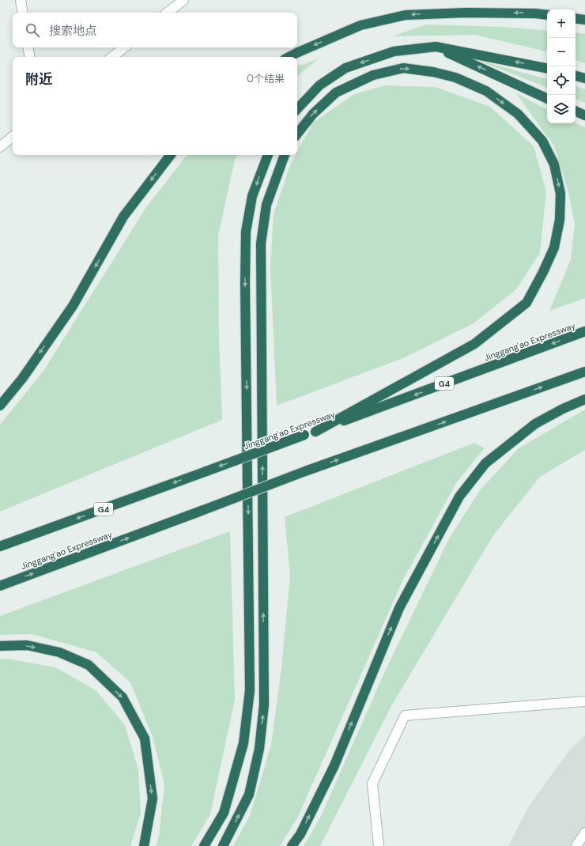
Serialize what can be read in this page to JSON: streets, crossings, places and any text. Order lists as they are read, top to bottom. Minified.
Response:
{"streets":{"highway":["Jinggang'ao Expressway","G4"]},"page":{"map_buttons":["+","−"],"search":"搜索地点","heading":["附近","0个结果"]}}
